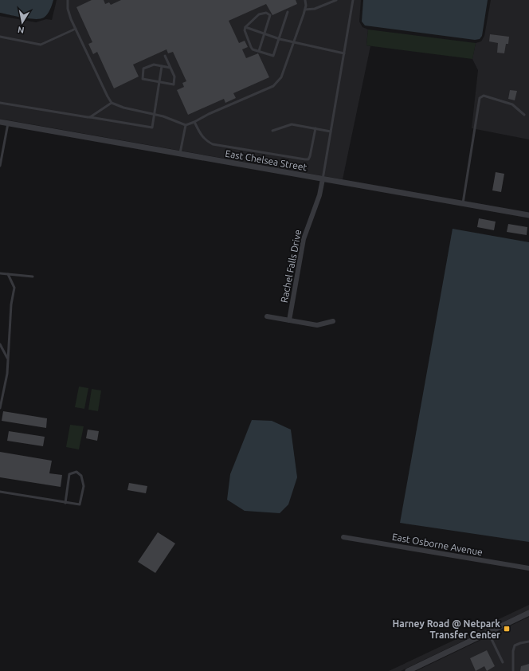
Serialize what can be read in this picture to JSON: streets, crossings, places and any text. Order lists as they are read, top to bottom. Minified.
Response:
{"streets":{"street":["East Chelsea Street","Rachel Falls Drive","East Osborne Avenue"]},"crossings":[["East Chelsea Street","Rachel Falls Drive"]],"places":{"transit":["Harney Road @ Netpark Transfer Center"]},"north":"bottom"}
